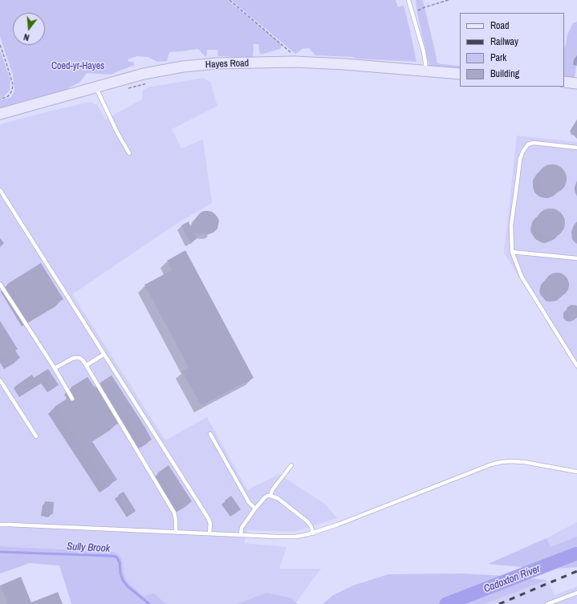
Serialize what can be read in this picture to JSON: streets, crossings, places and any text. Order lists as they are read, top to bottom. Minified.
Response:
{"streets":{"street":["Hayes Road"]},"water":["Sully Brook","Cadoxton River"],"parks":["Coed-yr-Hayes"],"legend":["Road","Railway","Park","Building"],"north":"bottom"}
